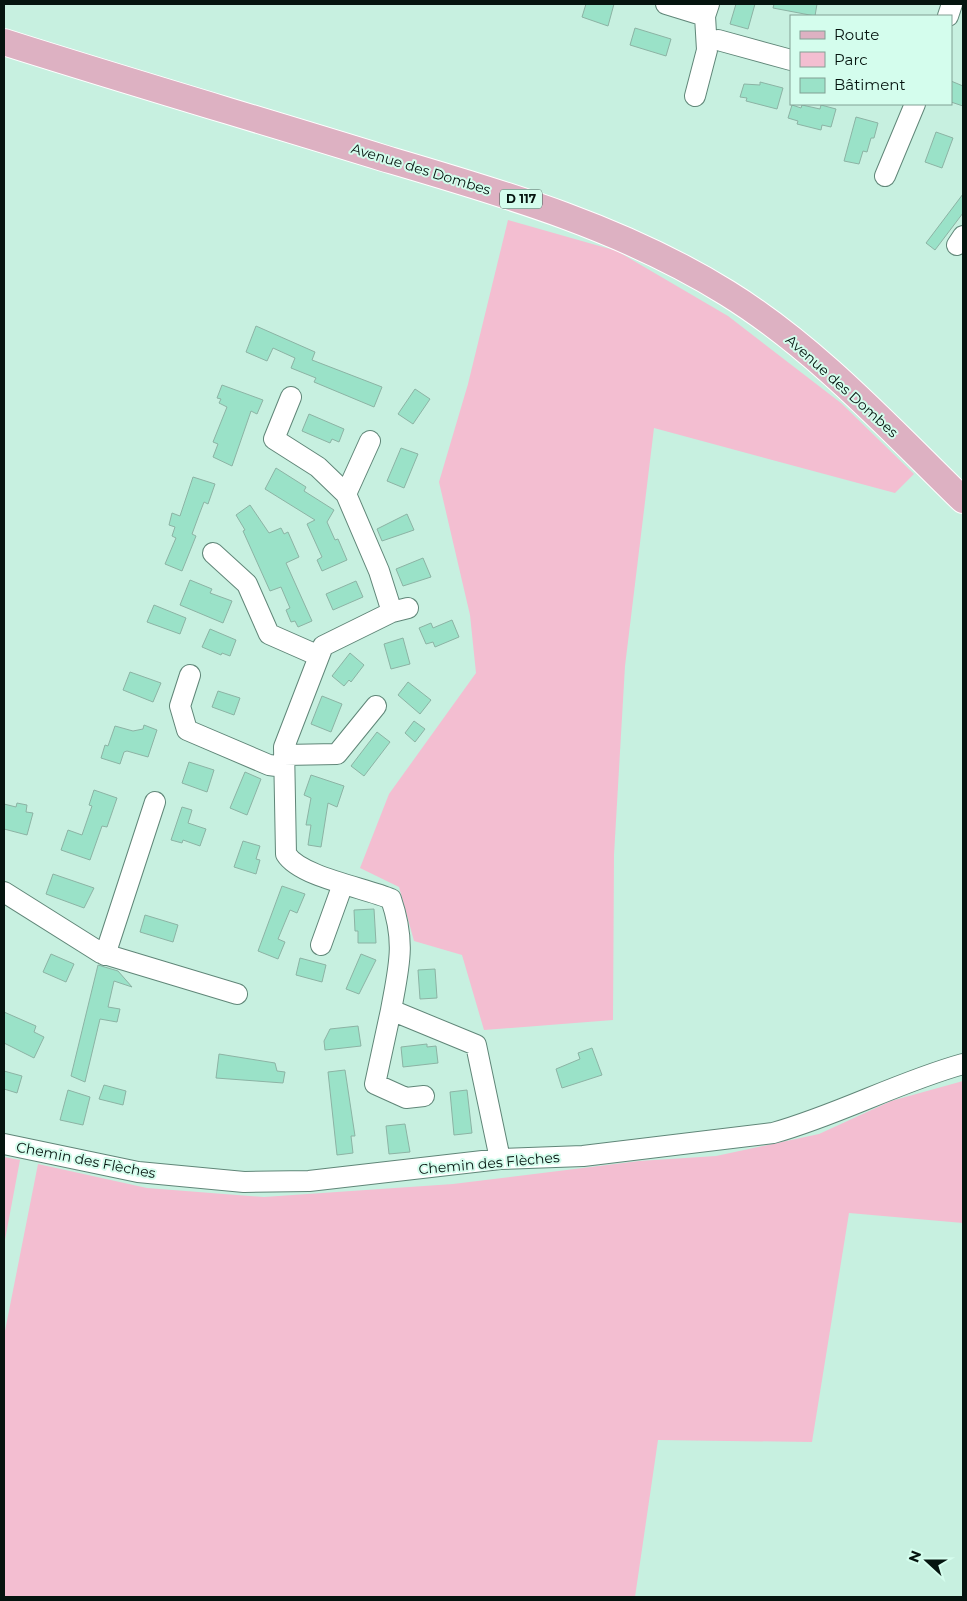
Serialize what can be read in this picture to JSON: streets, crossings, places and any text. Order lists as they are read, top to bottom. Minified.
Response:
{"streets":{"main road":["Avenue des Dombes","D 117"],"street":["Chemin des Flèches"]},"legend":["Route","Parc","Bâtiment"],"north":"left"}
